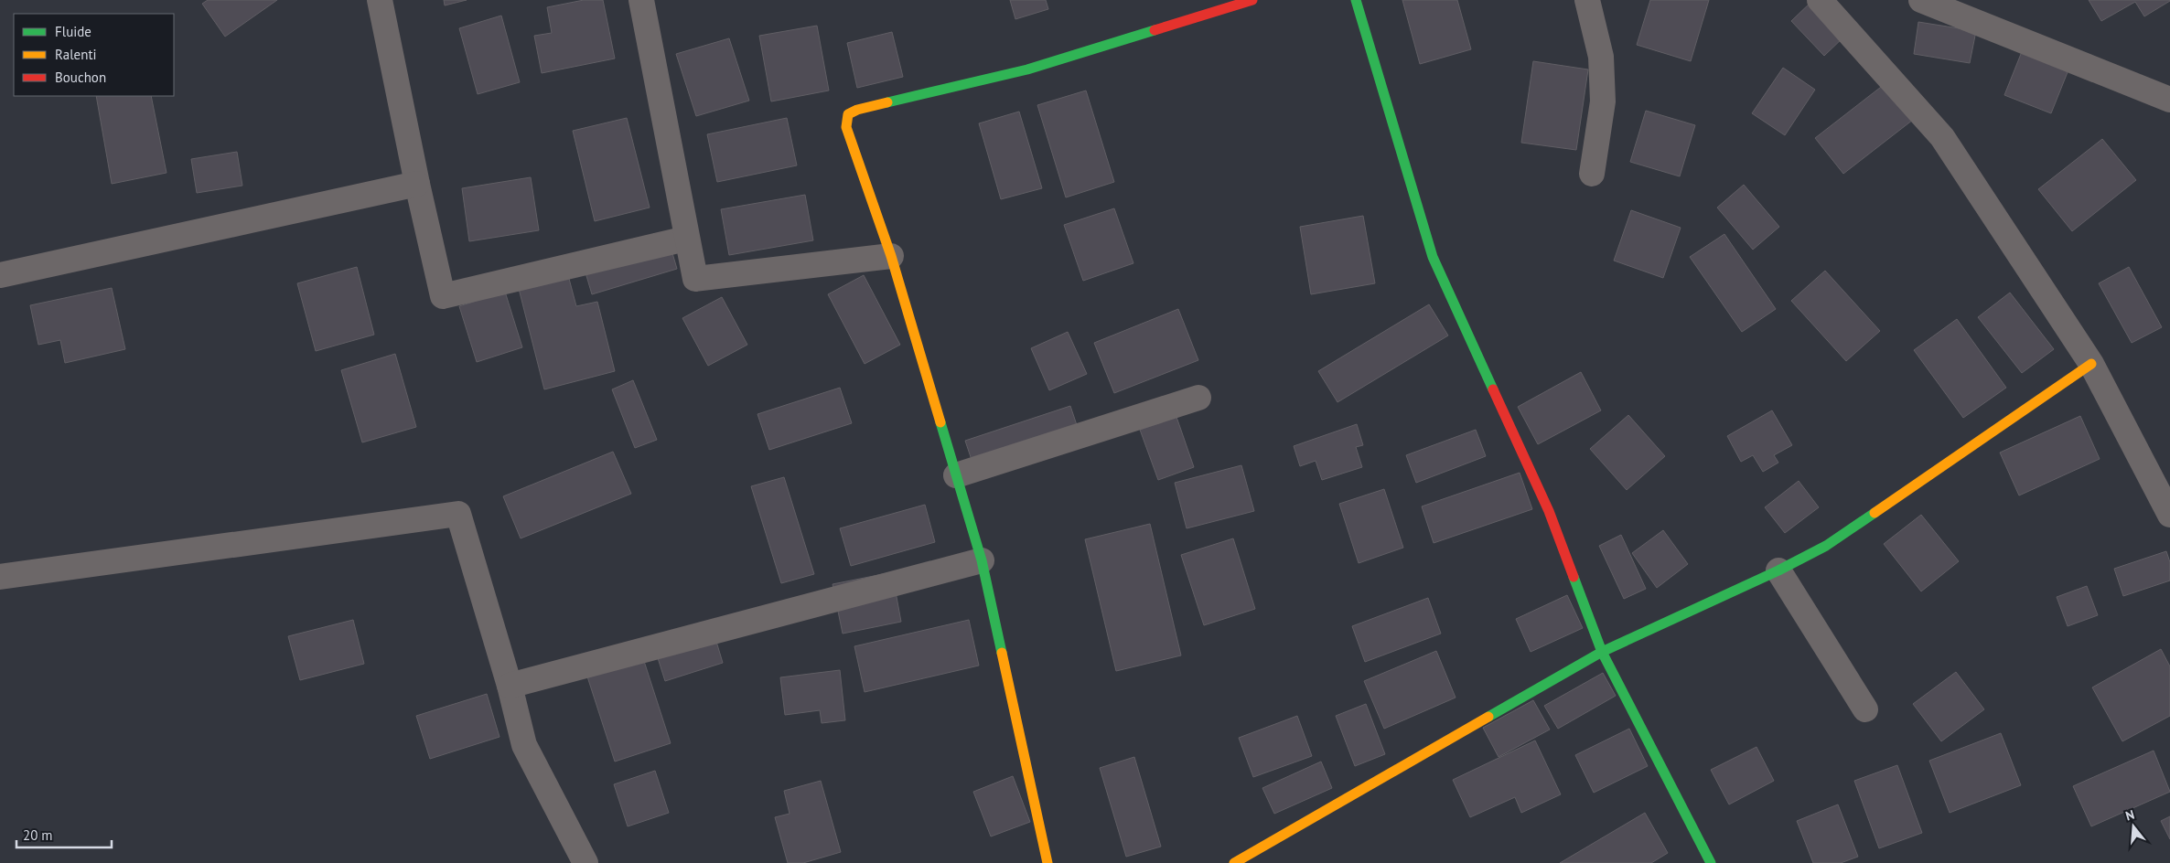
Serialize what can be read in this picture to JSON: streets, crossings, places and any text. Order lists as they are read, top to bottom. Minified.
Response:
{"legend":["Fluide","Ralenti","Bouchon"],"scale_bar":"20 m","north":"top"}
